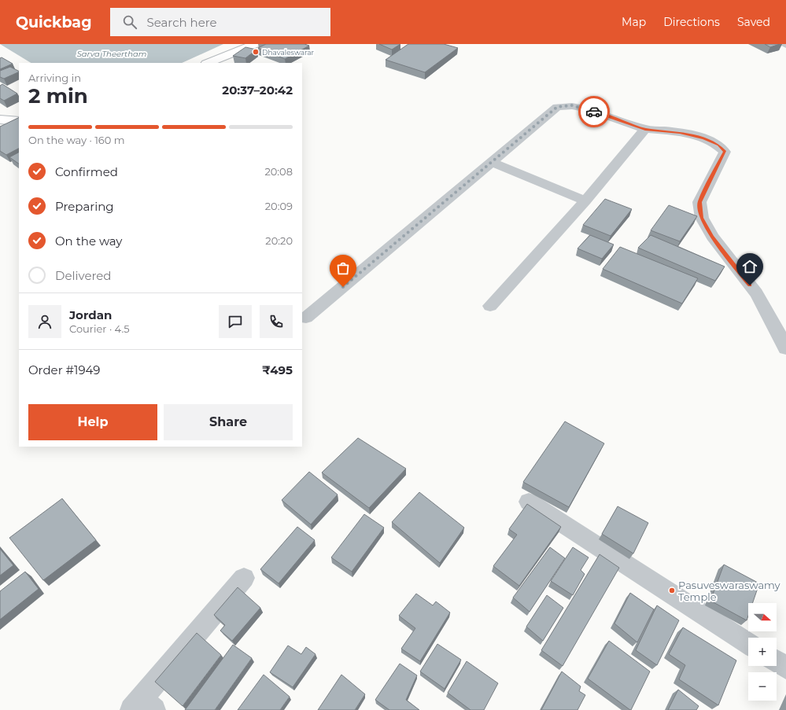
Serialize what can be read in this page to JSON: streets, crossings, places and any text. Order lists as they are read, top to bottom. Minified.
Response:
{"water":["Sarva Theertham"],"places":["Dhavaleswarar","Pasuveswaraswamy Temple"],"north":"right","page":{"header":"Quickbag","search":"Search here","nav":["Map","Directions","Saved"],"heading":["2 min","Arriving in","20:37–20:42"],"panel":["Jordan","Courier · 4.5","Order #1949","₹495"],"bar":"On the way · 160 m","list":[["Confirmed","20:08"],["Preparing","20:09"],["On the way","20:20"],"Delivered"],"buttons":["Help","Share"],"map_buttons":["+","−"]}}
